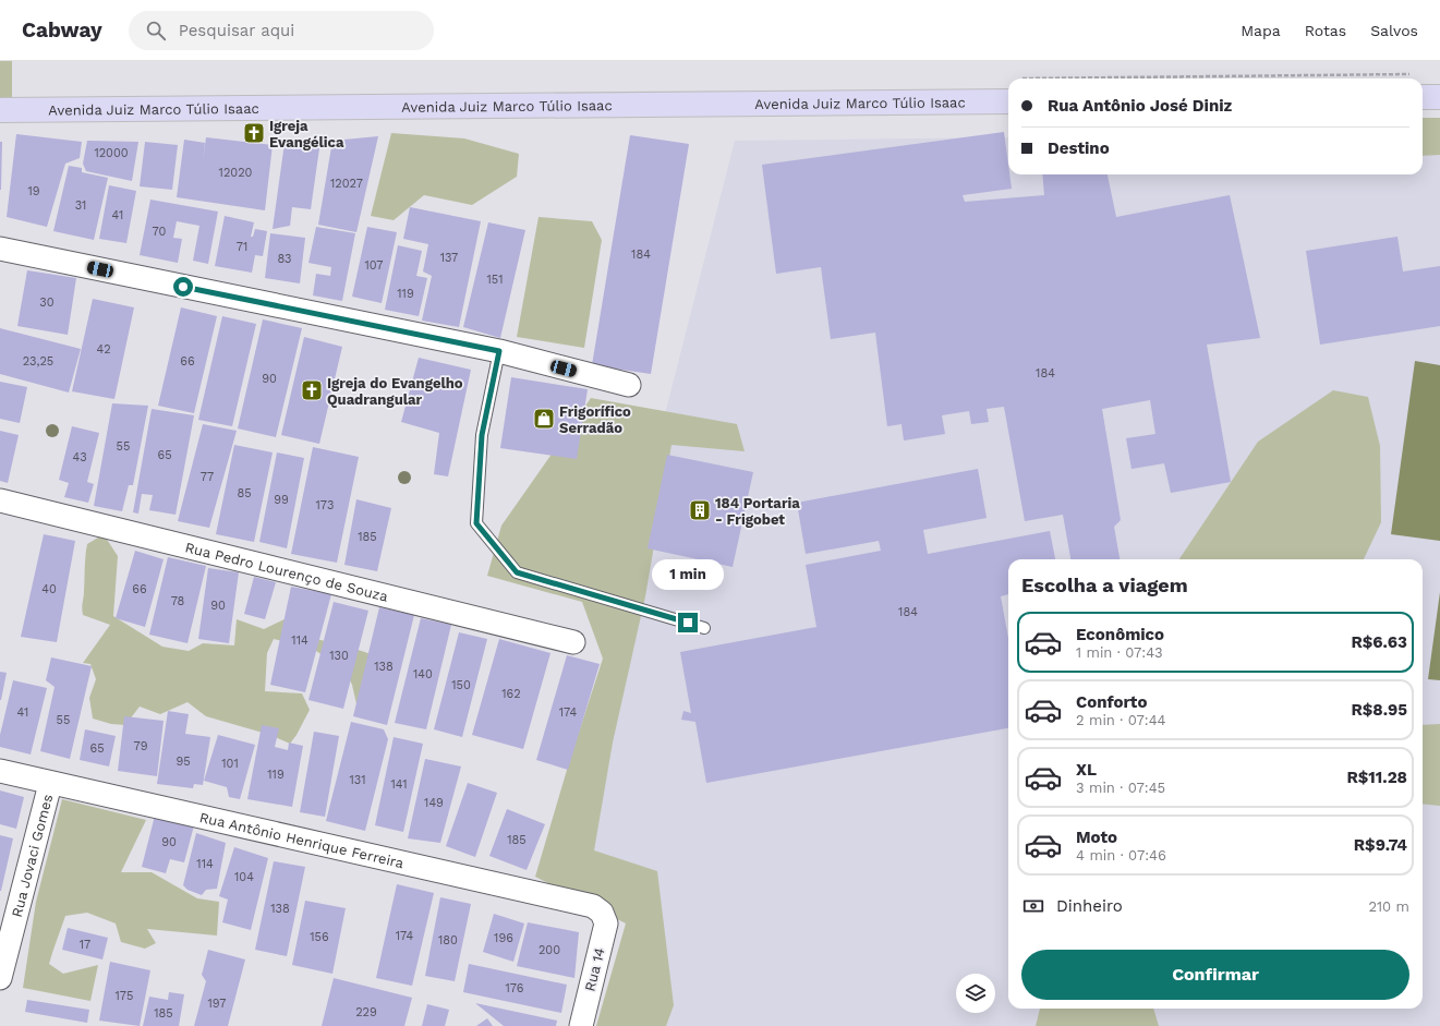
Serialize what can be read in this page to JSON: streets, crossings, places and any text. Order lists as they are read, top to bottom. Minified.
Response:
{"streets":{"main road":["Avenida Juiz Marco Túlio Isaac"],"street":["Rua Pedro Lourenço de Souza","Rua Antônio Henrique Ferreira","Rua Jovaci Gomes","Rua 14"]},"crossings":[["Rua Antônio Henrique Ferreira","Rua Jovaci Gomes"],["Rua Antônio Henrique Ferreira","Rua 14"]],"places":{"church":["Igreja Evangélica","Igreja do Evangelho Quadrangular"],"shop":["Frigorífico Serradão"],"building":["184 Portaria - Frigobet"]},"house_numbers":["12000","12020","12027","19","31","41","70","71","184","137","83","107","151","119","30","42","23,25","66","184","90","55","65","43","77","85","99","173","185","40","66","78","90","184","114","130","138","140","150","162","41","174","55","79","65","95","101","119","131","141","149","185","90","114","104","138","174","156","196","180","17","200","176","175","197","229","185"],"page":{"header":"Cabway","search":"Pesquisar aqui","nav":["Mapa","Rotas","Salvos"],"banner":["Rua Antônio José Diniz","Destino"],"bubble":"1 min","heading":"Escolha a viagem","list":[{"name":"Econômico","note":"1 min · 07:43","value":"R$6.63"},{"name":"Conforto","note":"2 min · 07:44","value":"R$8.95"},{"name":"XL","note":"3 min · 07:45","value":"R$11.28"},{"name":"Moto","note":"4 min · 07:46","value":"R$9.74"}],"pay":["Dinheiro","210 m"],"buttons":"Confirmar"}}
